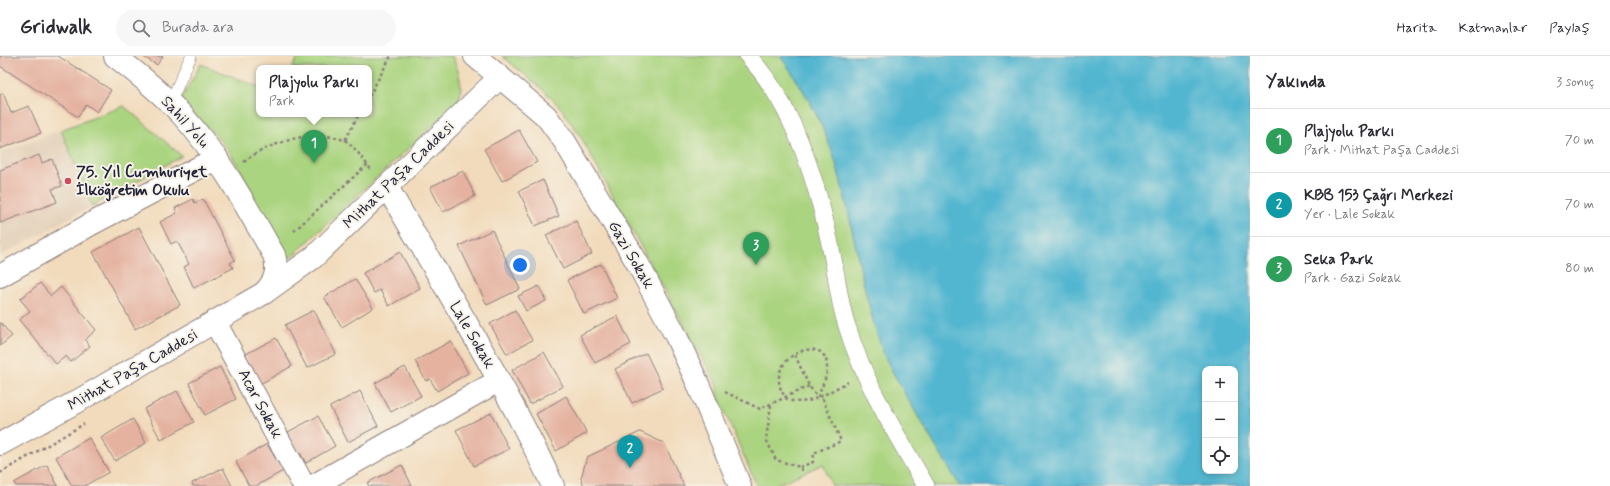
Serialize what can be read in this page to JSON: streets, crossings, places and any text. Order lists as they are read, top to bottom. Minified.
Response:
{"streets":{"street":["Sahil Yolu","Mithat Paşa Caddesi","Gazi Sokak","Lale Sokak","Acar Sokak"]},"crossings":[["Sahil Yolu","Mithat Paşa Caddesi"],["Mithat Paşa Caddesi","Gazi Sokak"],["Mithat Paşa Caddesi","Lale Sokak"],["Mithat Paşa Caddesi","Acar Sokak"]],"places":["75. Yıl Cumhuriyet İlköğretim Okulu"],"page":{"header":"Gridwalk","search":"Burada ara","nav":["Harita","Katmanlar","Paylaş"],"heading":["Yakında","3 sonuç"],"popup":["Plajyolu Parkı","Park"],"list":[{"mark":"1","name":"Plajyolu Parkı","note":"Park · Mithat Paşa Caddesi","value":"70 m"},{"mark":"2","name":"KBB 153 Çağrı Merkezi","note":"Yer · Lale Sokak","value":"70 m"},{"mark":"3","name":"Seka Park","note":"Park · Gazi Sokak","value":"80 m"}],"pins":["1","3","2"],"map_buttons":["+","−"]}}
